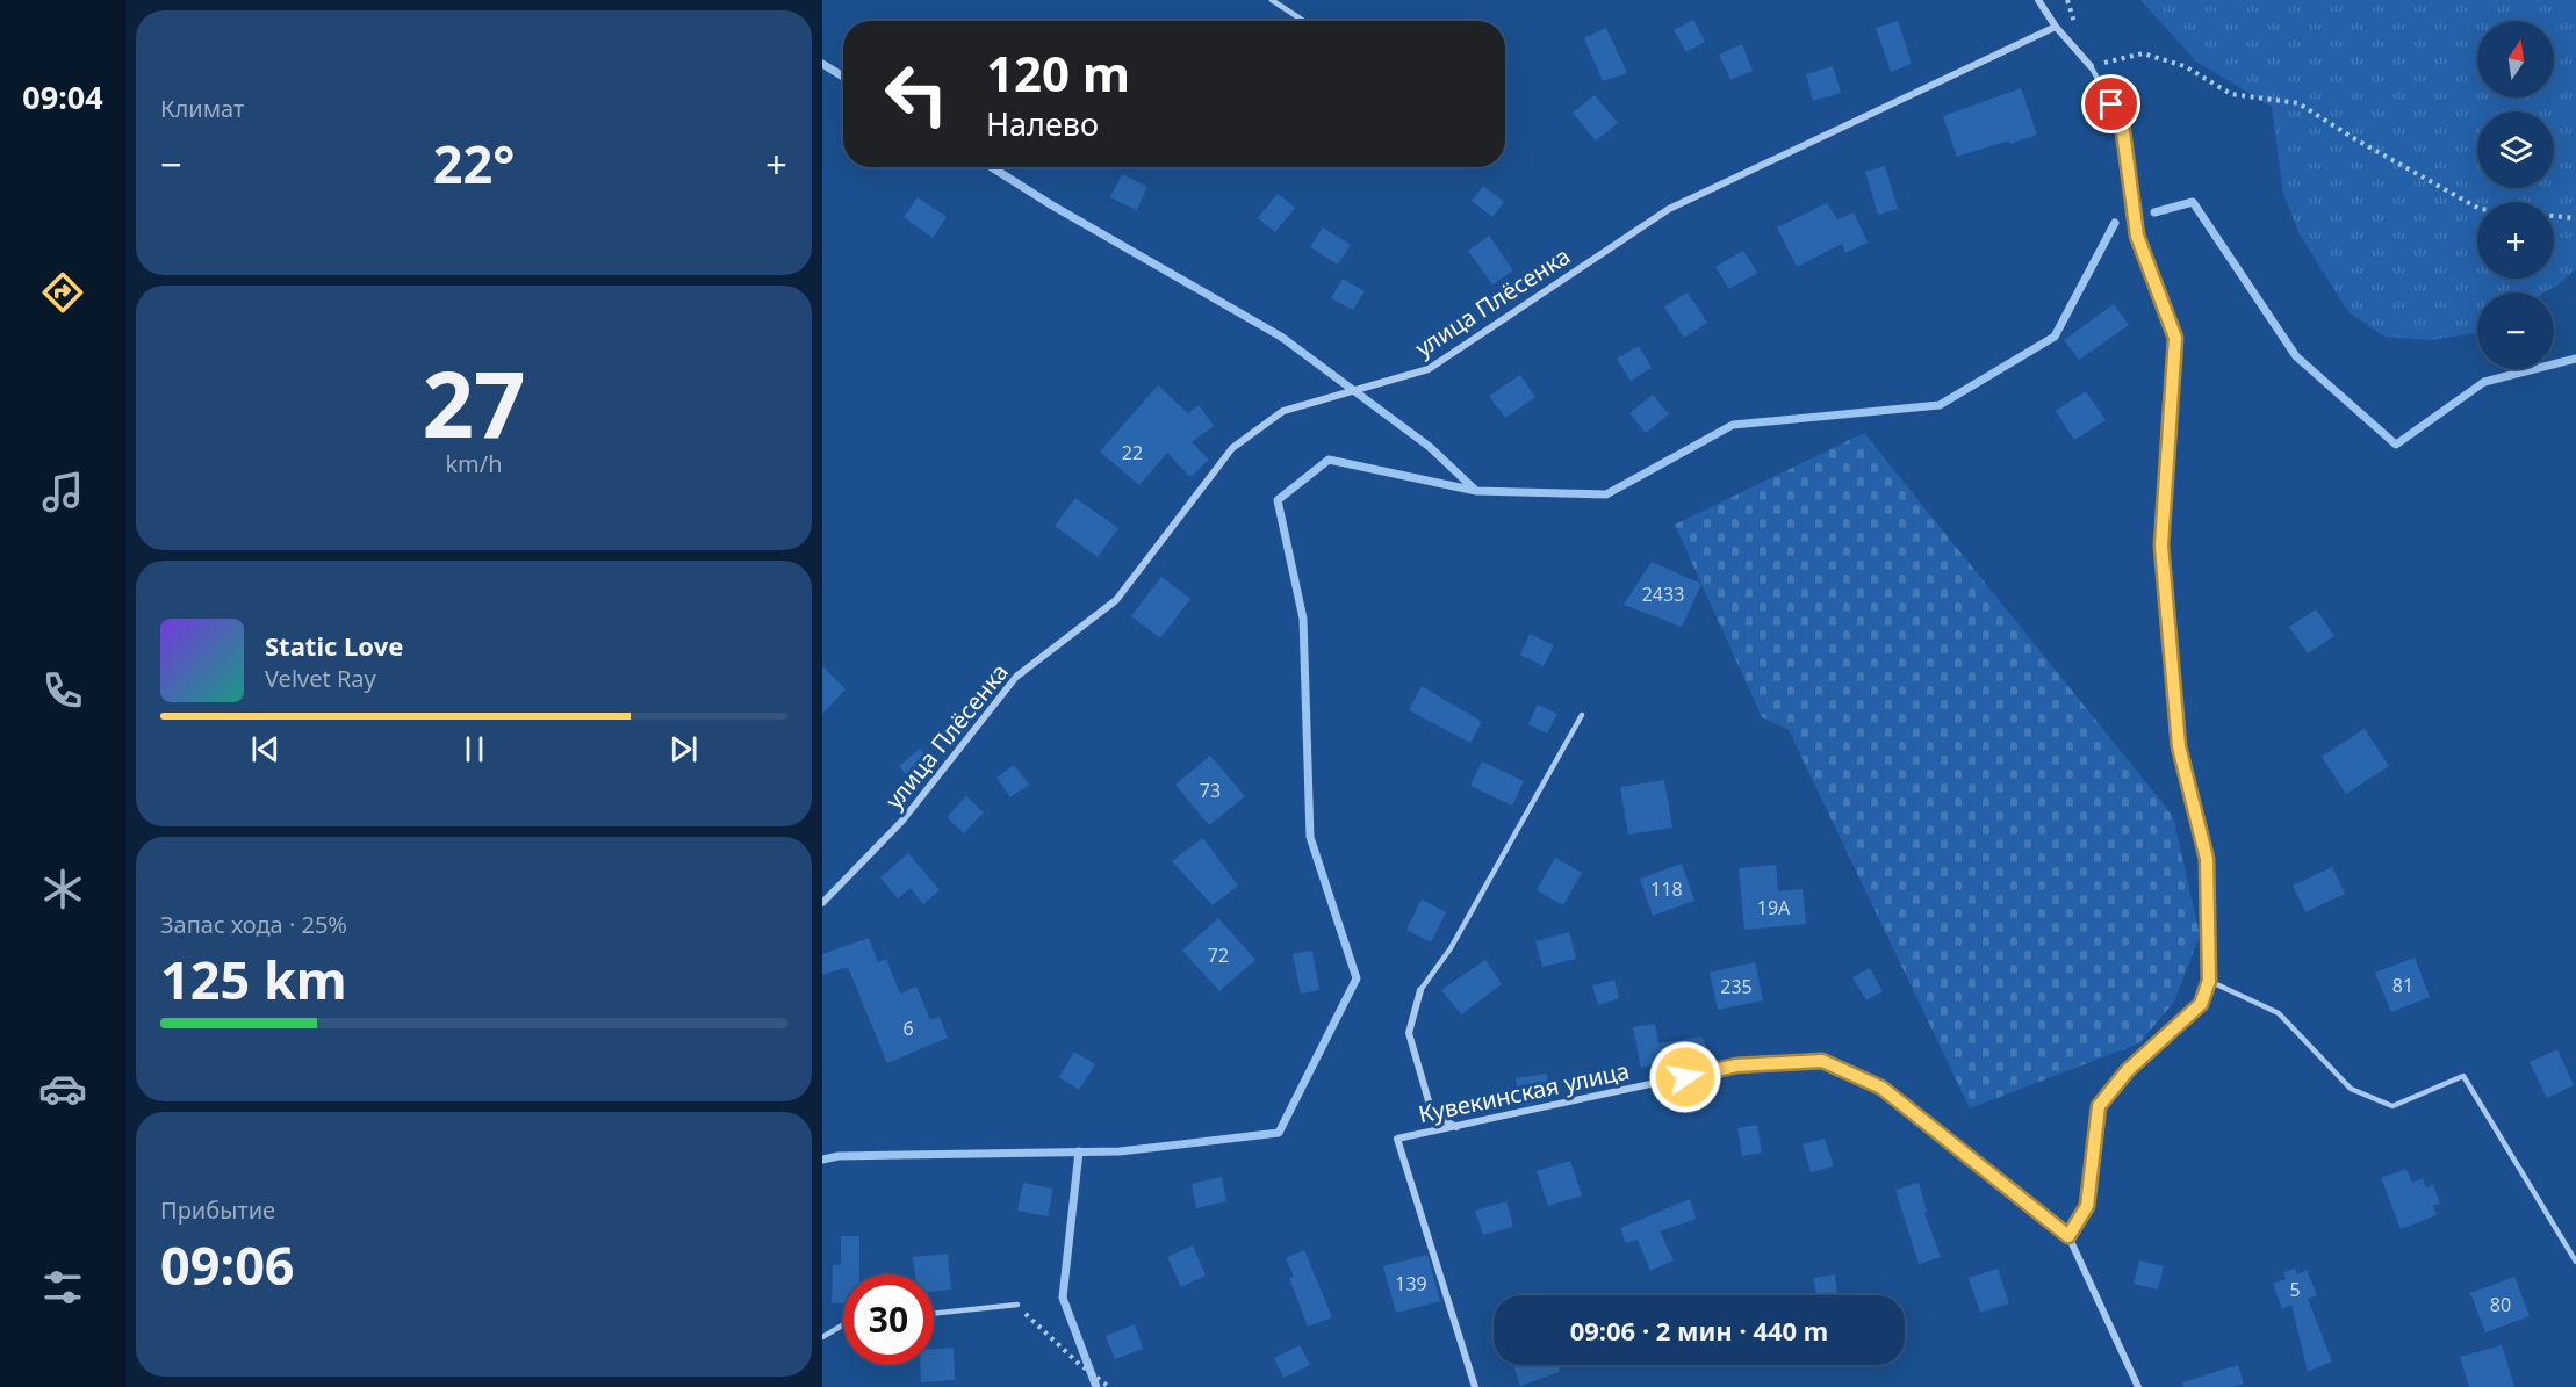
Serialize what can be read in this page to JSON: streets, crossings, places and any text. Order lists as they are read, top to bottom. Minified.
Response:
{"streets":{"street":["улица Плёсенка","Кувекинская улица"]},"house_numbers":["22","2433","73","118","19А","72","81","235","6","139","5","80"],"north":"top","page":{"tabs":"09:04","tile":["Климат",["27","km/h"],["Запас хода · 25%","125 km"],["Прибытие","09:06"]],"map_buttons":["+","−"],"turn":["120 m","Налево"],"heat":["−","22°","+"],"song":["Static Love","Velvet Ray"],"limit":"30","trip":"09:06 · 2 мин · 440 m"}}
